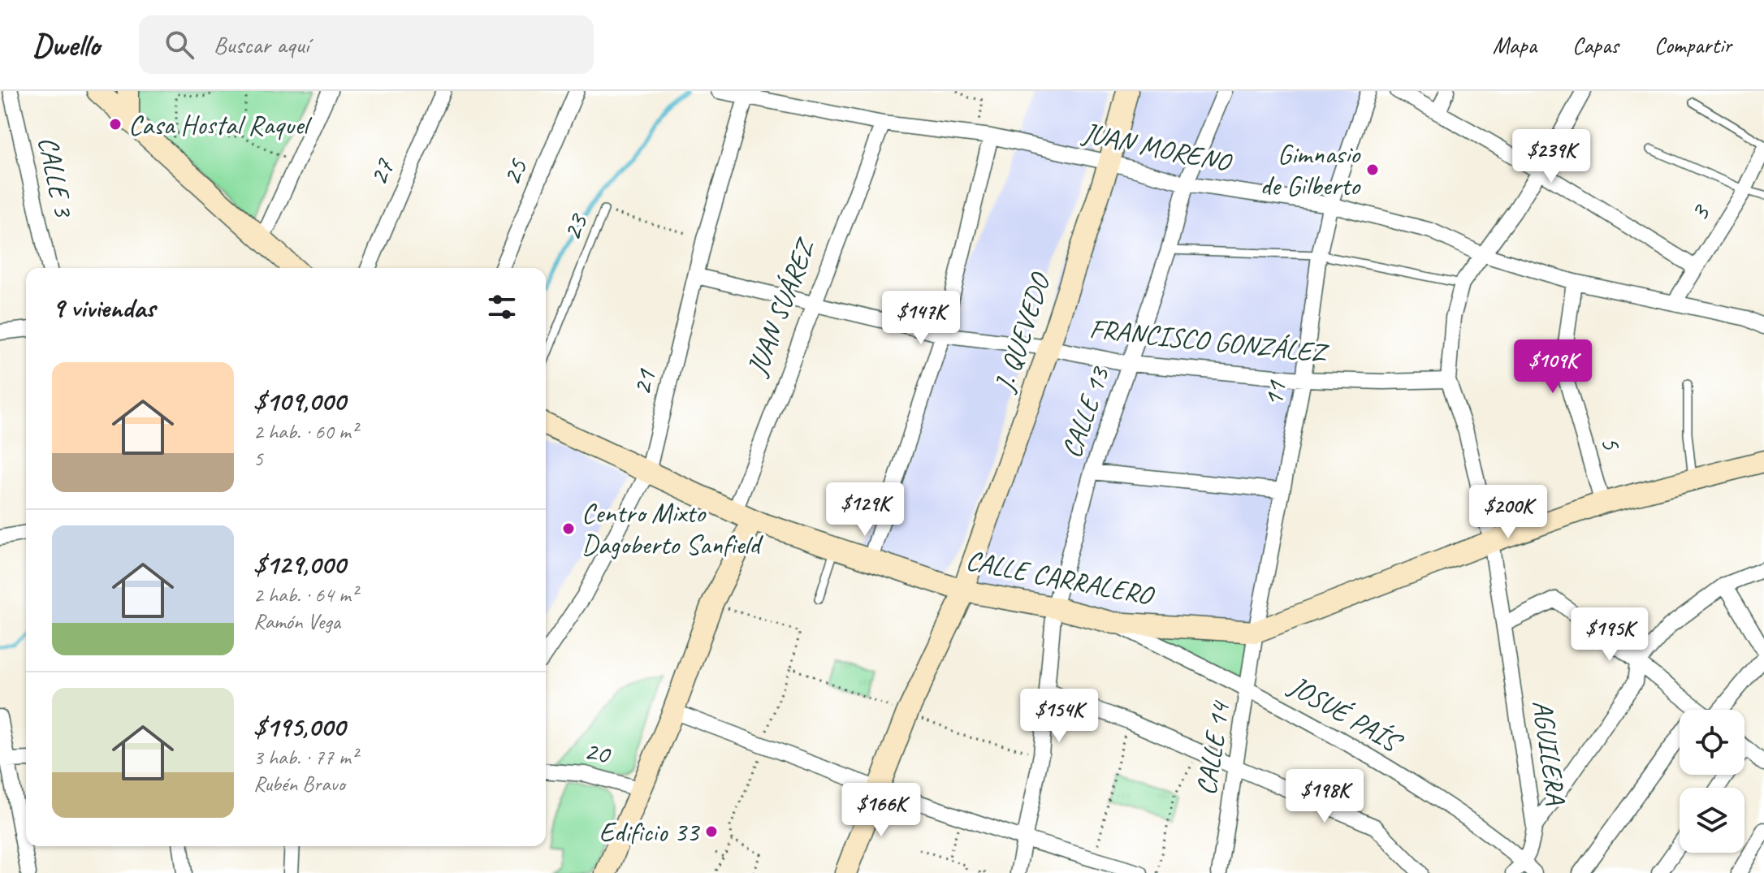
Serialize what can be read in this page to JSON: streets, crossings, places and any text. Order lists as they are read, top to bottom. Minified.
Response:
{"streets":{"street":["JUAN MORENO","27","25","CALLE 3","3","JUAN SUÁREZ","J. QUEVEDO","FRANCISCO GONZÁLEZ","21","11","CALLE 13","5","CALLE CARRALERO","JOSUÉ PAÍS","CALLE 14","20","AGUILERA"],"lane":["23"]},"crossings":[["JUAN MORENO","3"],["JUAN MORENO","JUAN SUÁREZ"],["JUAN MORENO","J. QUEVEDO"],["JUAN MORENO","21"],["JUAN MORENO","11"],["JUAN MORENO","CALLE 13"],["JUAN MORENO","5"],["JUAN MORENO","AGUILERA"],["JUAN SUÁREZ","FRANCISCO GONZÁLEZ"],["JUAN SUÁREZ","CALLE CARRALERO"],["JUAN SUÁREZ","20"],["J. QUEVEDO","FRANCISCO GONZÁLEZ"],["J. QUEVEDO","CALLE CARRALERO"],["FRANCISCO GONZÁLEZ","21"],["FRANCISCO GONZÁLEZ","11"],["FRANCISCO GONZÁLEZ","CALLE 13"],["FRANCISCO GONZÁLEZ","AGUILERA"],["21","CALLE CARRALERO"],["11","CALLE CARRALERO"],["11","CALLE 14"],["CALLE 13","CALLE CARRALERO"],["5","CALLE CARRALERO"],["CALLE CARRALERO","JOSUÉ PAÍS"],["CALLE CARRALERO","CALLE 14"],["CALLE CARRALERO","AGUILERA"],["JOSUÉ PAÍS","CALLE 14"],["JOSUÉ PAÍS","AGUILERA"]],"places":["Casa Hostal Raquel","Gimnasio de Gilberto","Centro Mixto Dagoberto Sanfield","Edificio 33"],"page":{"header":"Dwello","search":"Buscar aquí","nav":["Mapa","Capas","Compartir"],"price":["$239K","$147K","$109K","$129K","$200K","$195K","$154K","$198K","$166K"],"heading":"9 viviendas","list":[{"name":"$109,000","note":"2 hab. · 60 m² · 5"},{"name":"$129,000","note":"2 hab. · 64 m² · Ramón Vega"},{"name":"$195,000","note":"3 hab. · 77 m² · Rubén Bravo"}]}}
